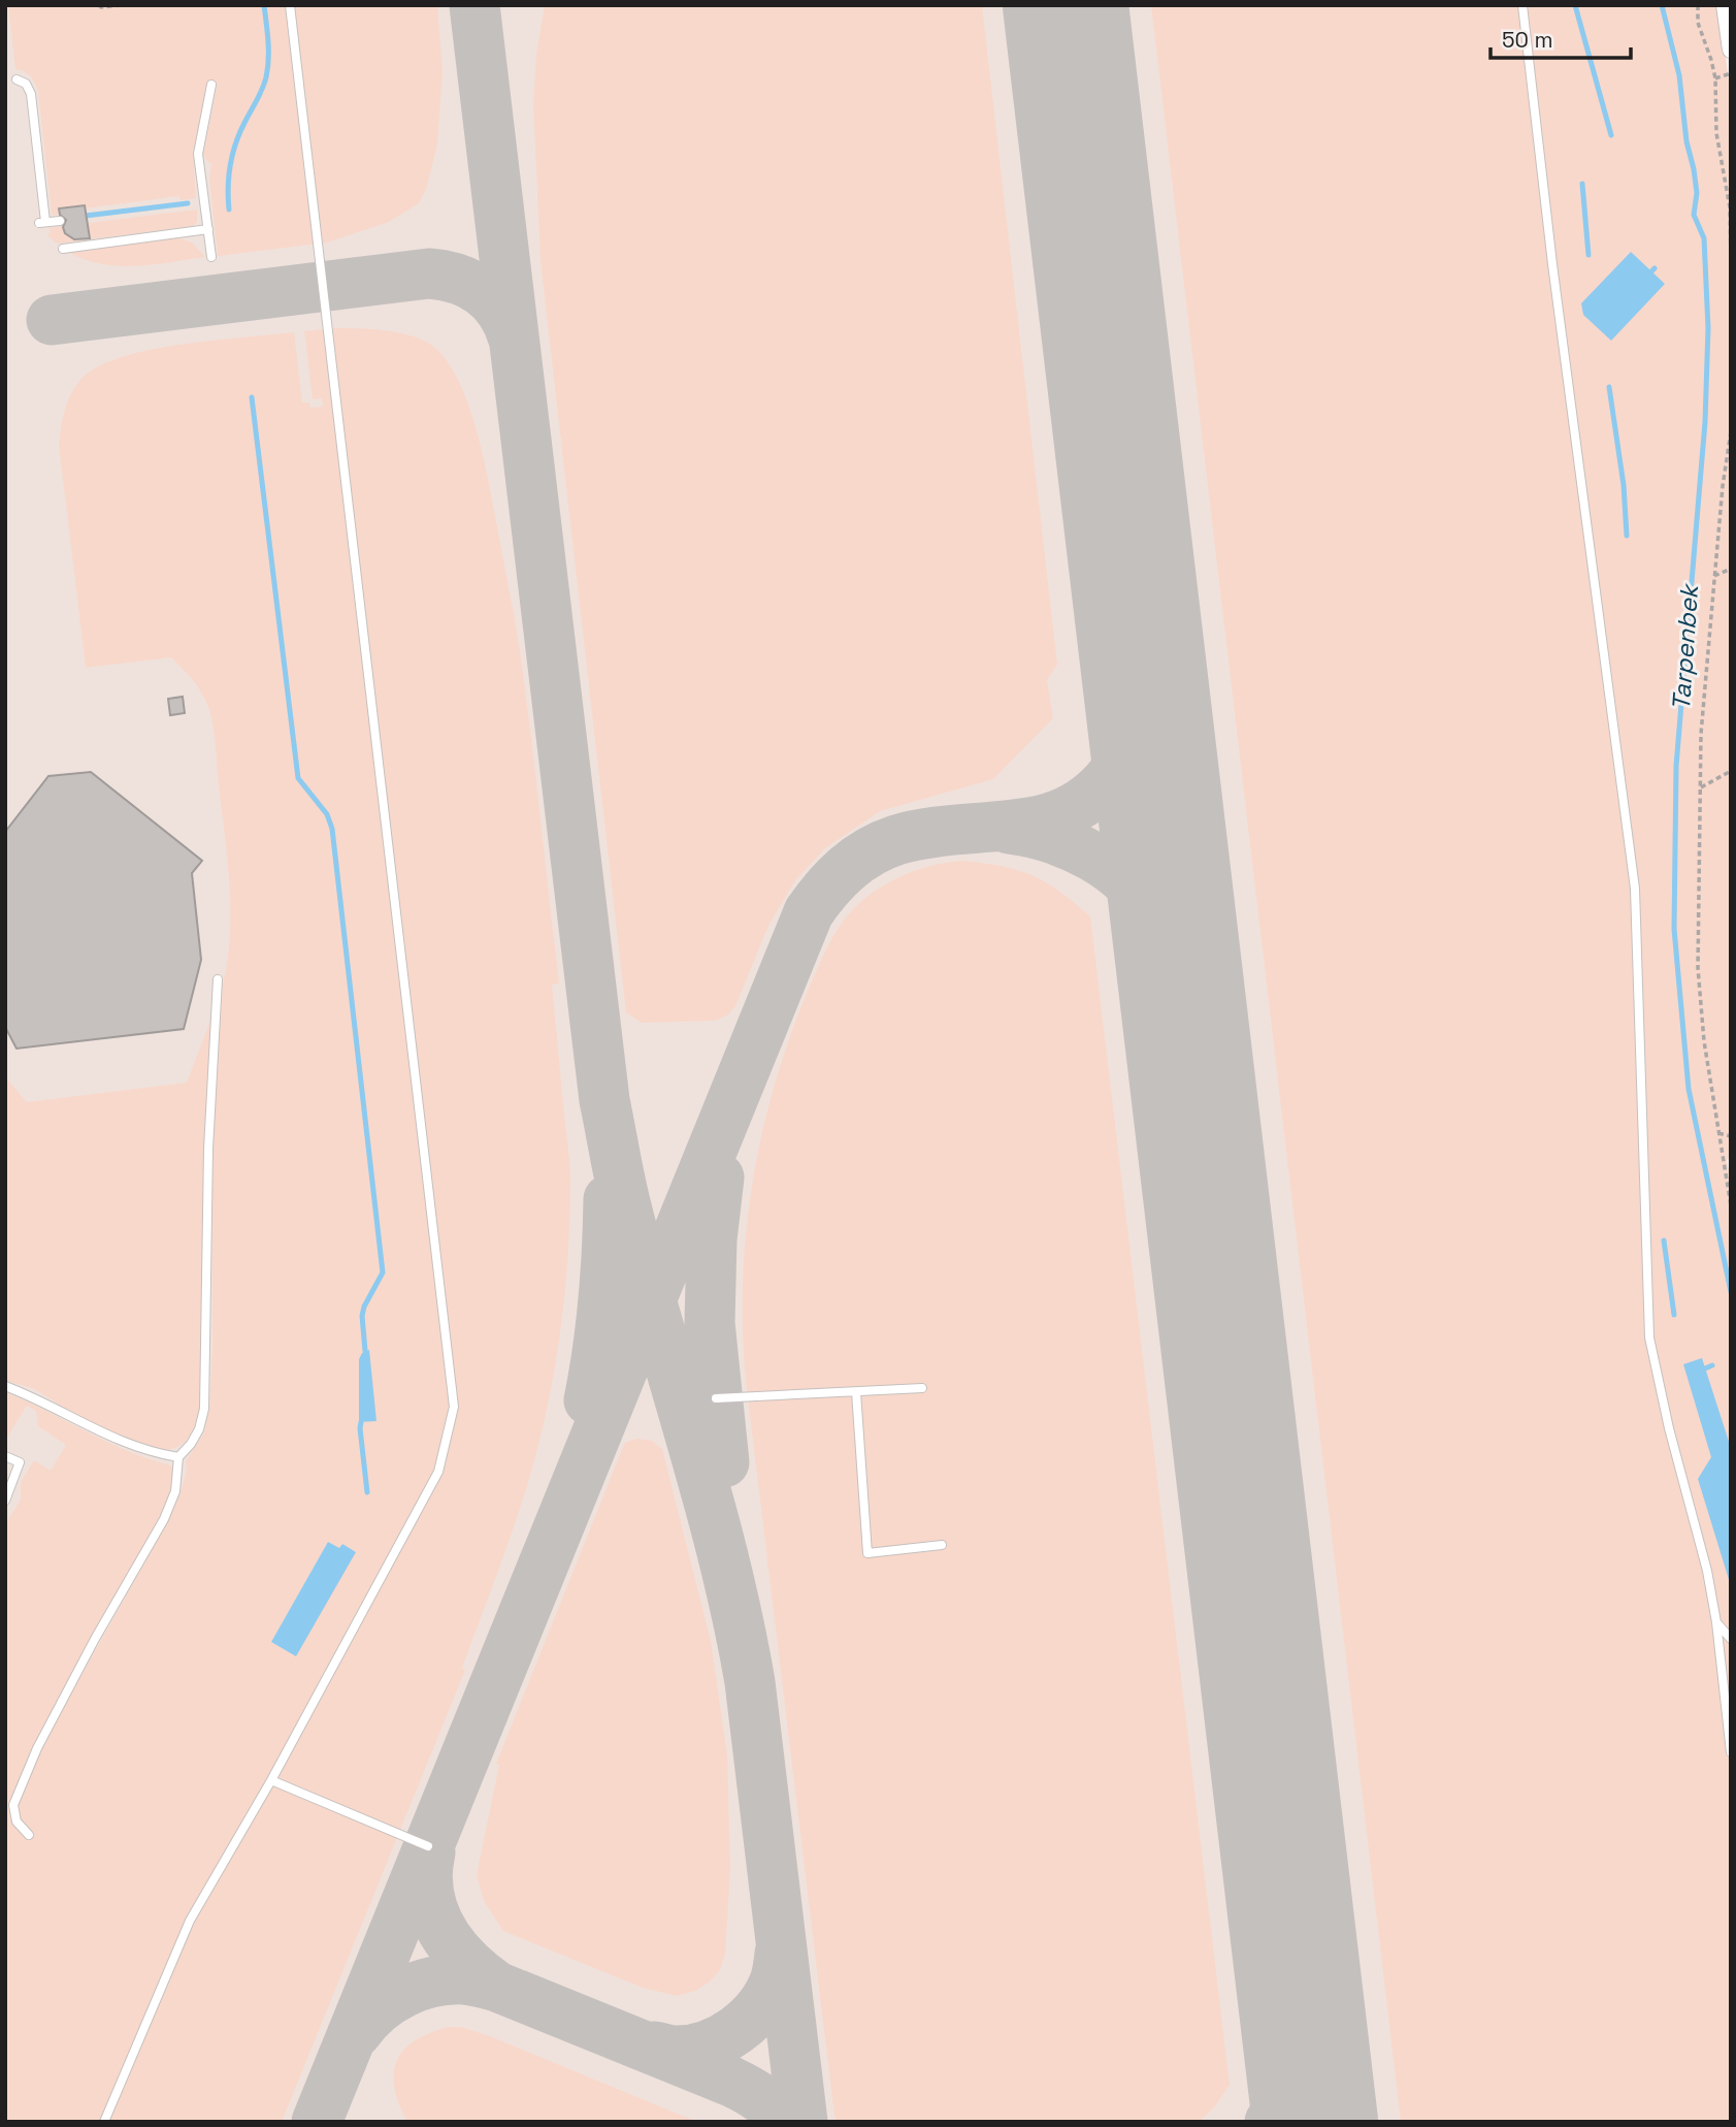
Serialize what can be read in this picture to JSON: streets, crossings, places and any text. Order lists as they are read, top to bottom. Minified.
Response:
{"water":["Tarpenbek"],"scale_bar":"50 m"}
